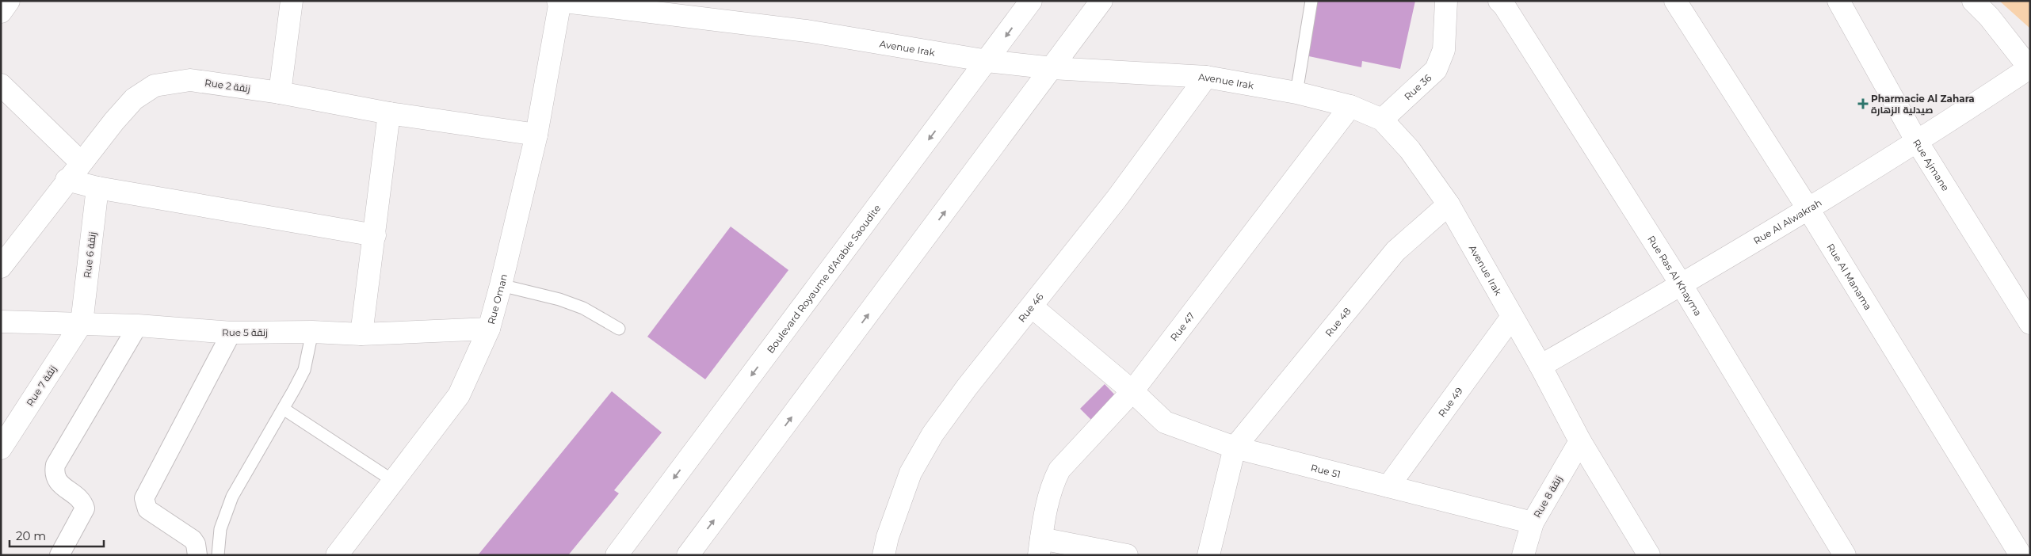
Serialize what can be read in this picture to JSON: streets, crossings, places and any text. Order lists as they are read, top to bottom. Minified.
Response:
{"streets":{"street":["Avenue Irak","Rue 2 زنقة","Rue 36","Rue Ajmane","Rue Al Alwakrah","Rue 6 زنقة","Rue Ras Al Khayma","Rue Al Manama","Boulevard Royaume d'Arabie Saoudite","Rue Oman","Rue 46","Rue 48","Rue 47","Rue 5 زنقة","Rue 7 زنقة","Rue 49","Rue 51","Rue 8 زنقة"]},"crossings":[["Avenue Irak","Rue 36"],["Avenue Irak","Rue Al Alwakrah"],["Avenue Irak","Boulevard Royaume d'Arabie Saoudite"],["Avenue Irak","Rue Oman"],["Avenue Irak","Rue 46"],["Avenue Irak","Rue 48"],["Avenue Irak","Rue 47"],["Avenue Irak","Rue 49"],["Avenue Irak","Rue 8 زنقة"],["Rue 2 زنقة","Rue Oman"],["Rue Ajmane","Rue Al Alwakrah"],["Rue Al Alwakrah","Rue Ras Al Khayma"],["Rue Al Alwakrah","Rue Al Manama"],["Rue 6 زنقة","Rue 5 زنقة"],["Rue 6 زنقة","Rue 7 زنقة"],["Rue Oman","Rue 5 زنقة"],["Rue 46","Rue 51"],["Rue 48","Rue 51"],["Rue 47","Rue 51"],["Rue 5 زنقة","Rue 7 زنقة"],["Rue 49","Rue 51"],["Rue 51","Rue 8 زنقة"]],"places":{"health":["Pharmacie Al Zahara صيدلية الزهارة"]},"scale_bar":"20 m"}
